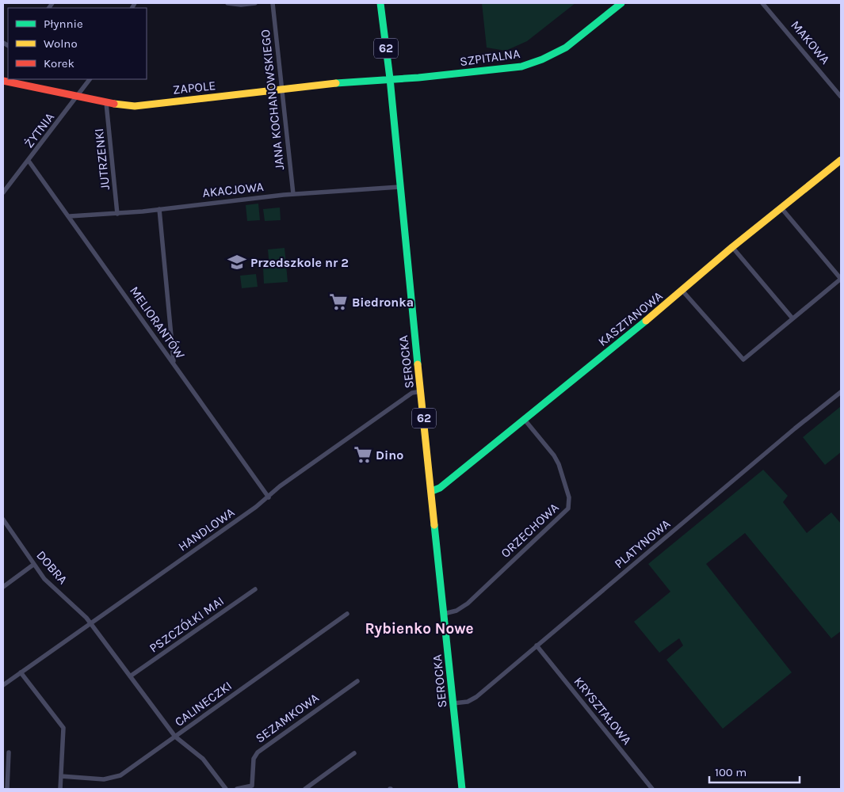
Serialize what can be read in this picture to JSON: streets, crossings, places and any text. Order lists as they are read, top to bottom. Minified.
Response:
{"streets":{"street":["MAKOWA","62","SZPITALNA","ZAPOLE","JANA KOCHANOWSKIEGO","ŻYTNIA","JUTRZENKI","AKACJOWA","KASZTANOWA","MELIORANTÓW","SEROCKA","HANDLOWA","ORZECHOWA","PLATYNOWA","DOBRA","PSZCZÓŁKI MAI","CALINECZKI","KRYSZTAŁOWA","SEZAMKOWA"]},"crossings":[["SZPITALNA","ZAPOLE"],["SZPITALNA","SEROCKA"],["ZAPOLE","JANA KOCHANOWSKIEGO"],["ZAPOLE","ŻYTNIA"],["ZAPOLE","JUTRZENKI"],["ZAPOLE","SEROCKA"],["JANA KOCHANOWSKIEGO","AKACJOWA"],["ŻYTNIA","MELIORANTÓW"],["JUTRZENKI","AKACJOWA"],["AKACJOWA","MELIORANTÓW"],["AKACJOWA","SEROCKA"],["KASZTANOWA","SEROCKA"],["KASZTANOWA","ORZECHOWA"],["MELIORANTÓW","HANDLOWA"],["SEROCKA","HANDLOWA"],["SEROCKA","ORZECHOWA"],["SEROCKA","PLATYNOWA"],["HANDLOWA","DOBRA"],["PLATYNOWA","KRYSZTAŁOWA"]],"districts":["Rybienko Nowe"],"places":{"school or university":["Przedszkole nr 2"],"supermarket":["Biedronka","Dino"]},"legend":["Płynnie","Wolno","Korek"],"scale_bar":"100 m"}
